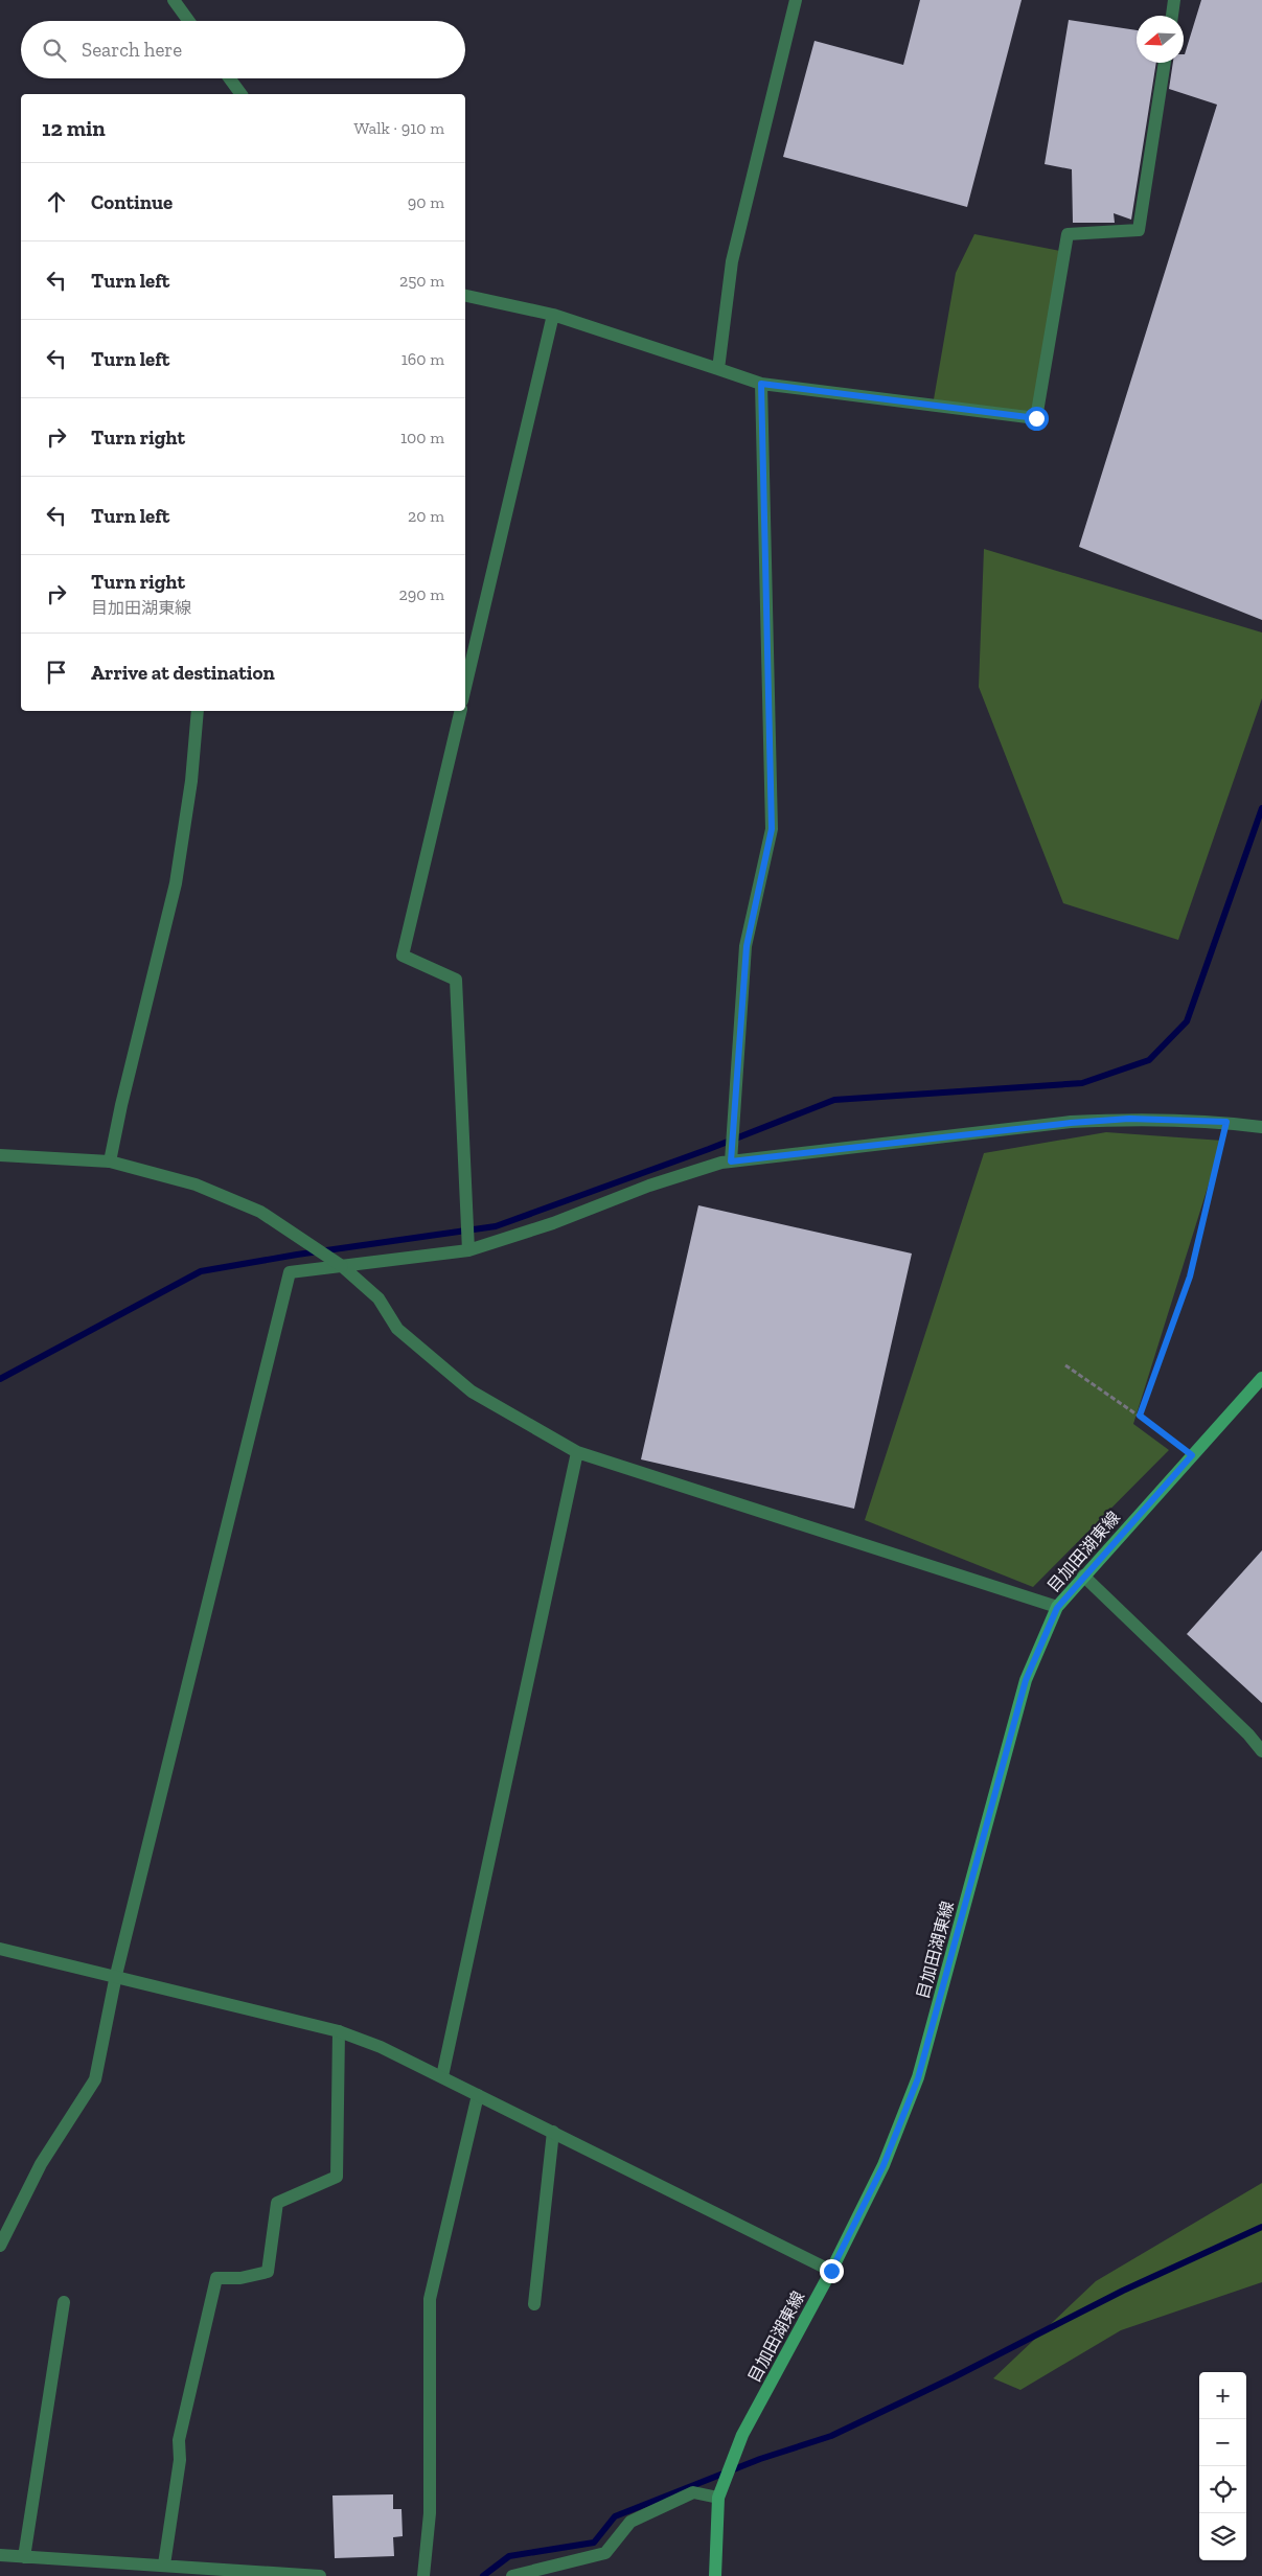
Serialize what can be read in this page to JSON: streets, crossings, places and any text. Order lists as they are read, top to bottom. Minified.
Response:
{"streets":{"main road":["目加田湖東線"]},"north":"left","page":{"search":"Search here","heading":["12 min","Walk · 910 m"],"list":[["Continue","90 m"],["Turn left","250 m"],["Turn left","160 m"],["Turn right","100 m"],["Turn left","20 m"],["Turn right","目加田湖東線","290 m"],"Arrive at destination"],"map_buttons":["+","−"]}}
